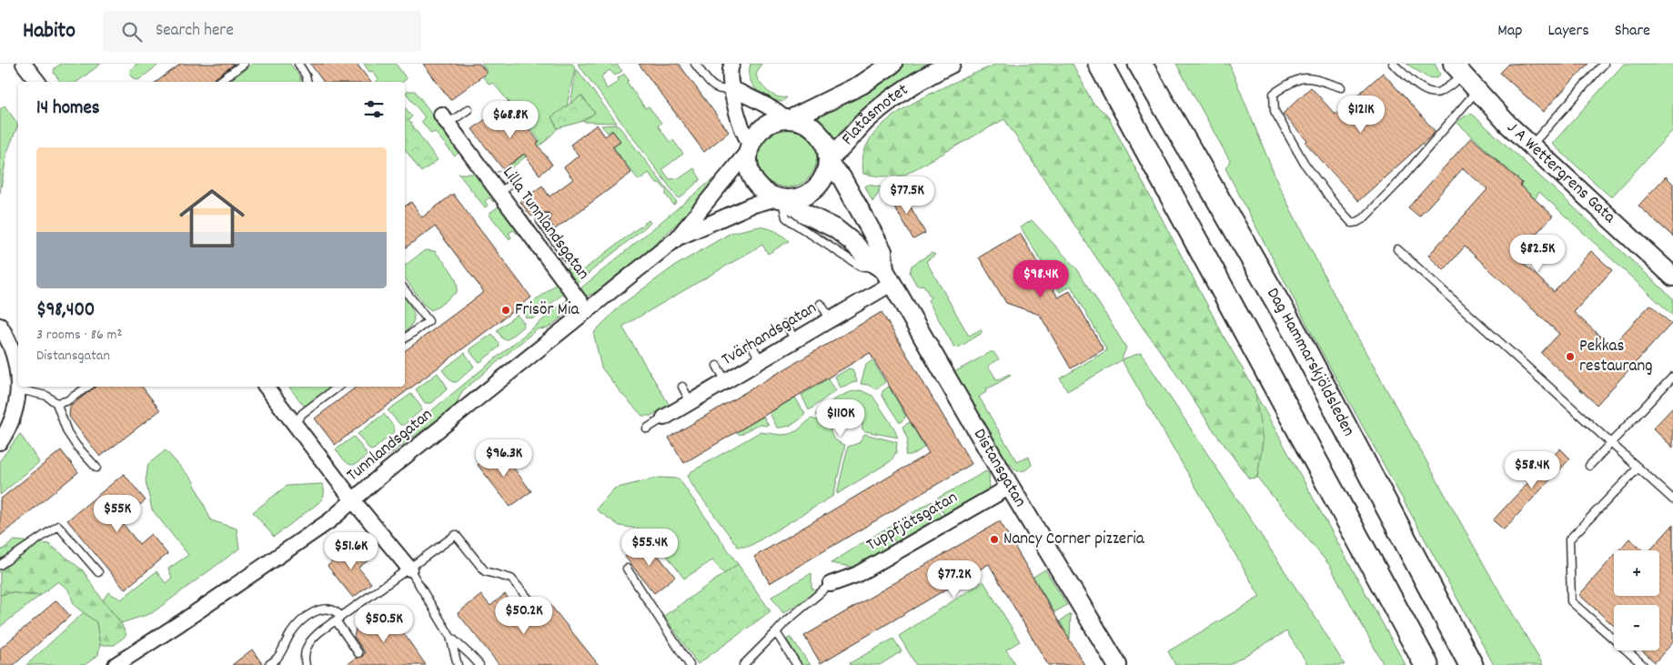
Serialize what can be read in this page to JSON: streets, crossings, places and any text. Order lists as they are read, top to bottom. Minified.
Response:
{"streets":{"main road":["Dag Hammarskjöldsleden"],"street":["Flatåsmotet","J A Wettergrens Gata","Lilla Tunnlandsgatan","Tvärhandsgatan","Tunnlandsgatan","Distansgatan","Tuppfjätsgatan"]},"crossings":[["Flatåsmotet","Tunnlandsgatan"],["Flatåsmotet","Distansgatan"],["Lilla Tunnlandsgatan","Tunnlandsgatan"],["Tvärhandsgatan","Distansgatan"],["Tunnlandsgatan","Distansgatan"],["Distansgatan","Tuppfjätsgatan"]],"places":["Frisör Mia","Pekkas restaurang","Nancy Corner pizzeria"],"page":{"header":"Habito","search":"Search here","nav":["Map","Layers","Share"],"heading":"14 homes","price":["$121K","$68.8K","$77.5K","$82.5K","$98.4K","$110K","$96.3K","$58.4K","$55K","$55.4K","$51.6K","$77.2K","$50.2K","$50.5K"],"list":[{"name":"$98,400","note":"3 rooms · 86 m² · Distansgatan"}],"map_buttons":["+","−"]}}
